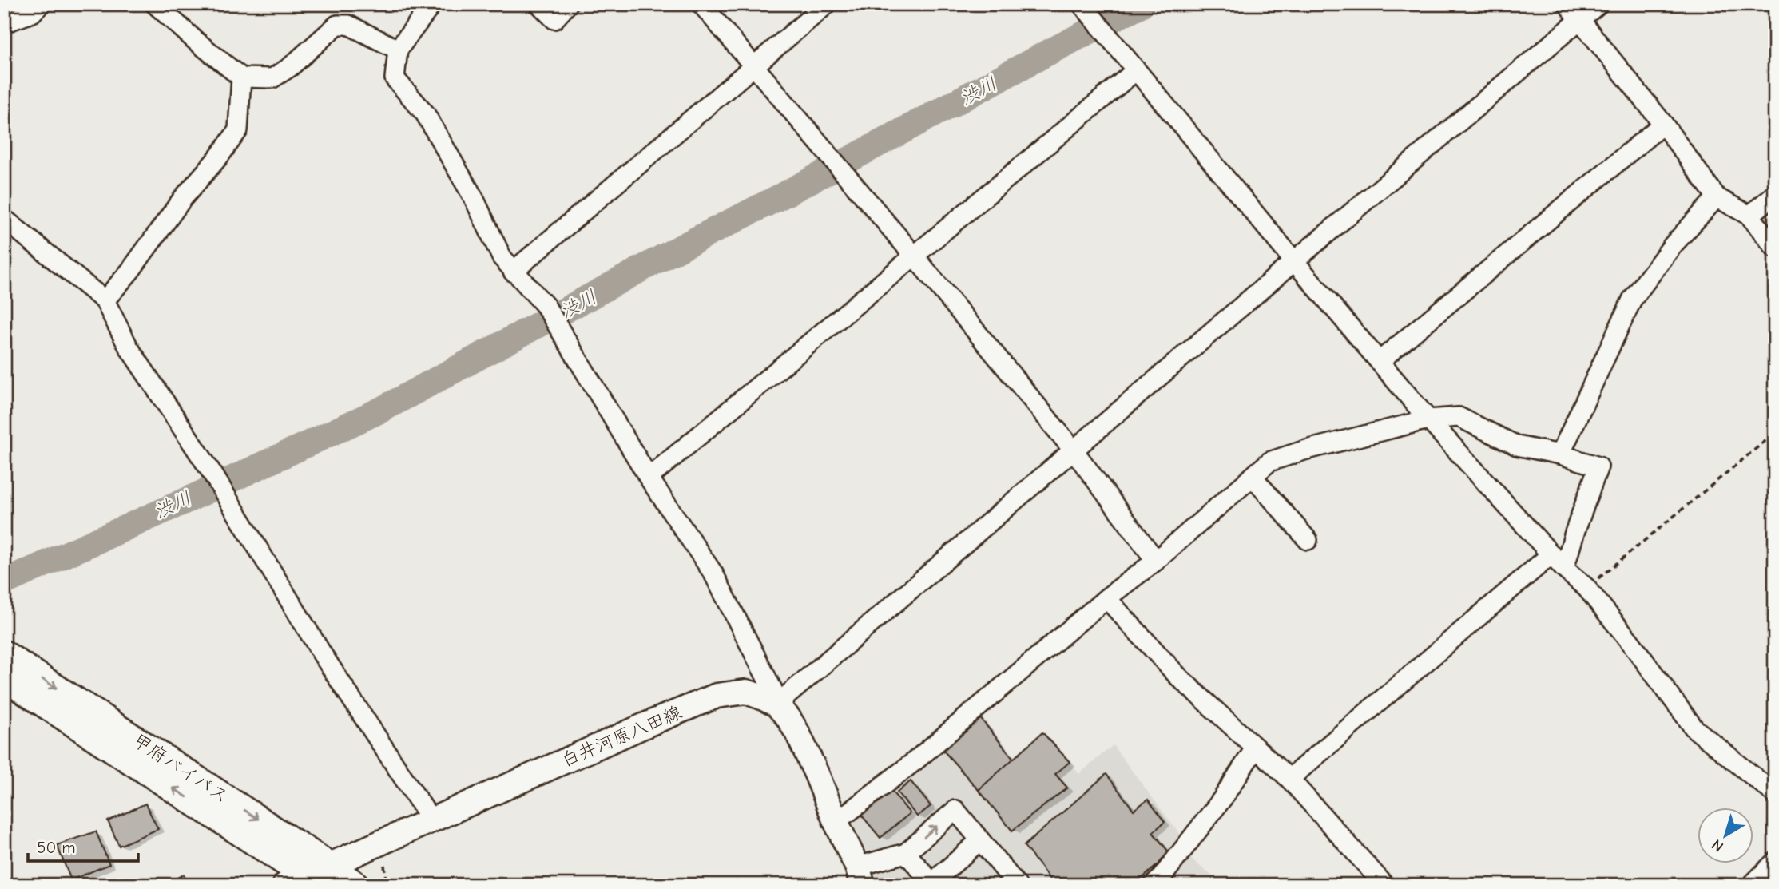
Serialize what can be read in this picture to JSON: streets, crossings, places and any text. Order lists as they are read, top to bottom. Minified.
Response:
{"streets":{"highway":["甲府バイパス"],"main road":["白井河原八田線"]},"crossings":[["白井河原八田線","甲府バイパス"]],"water":["渋川"],"scale_bar":"50 m","north":"bottom left"}
